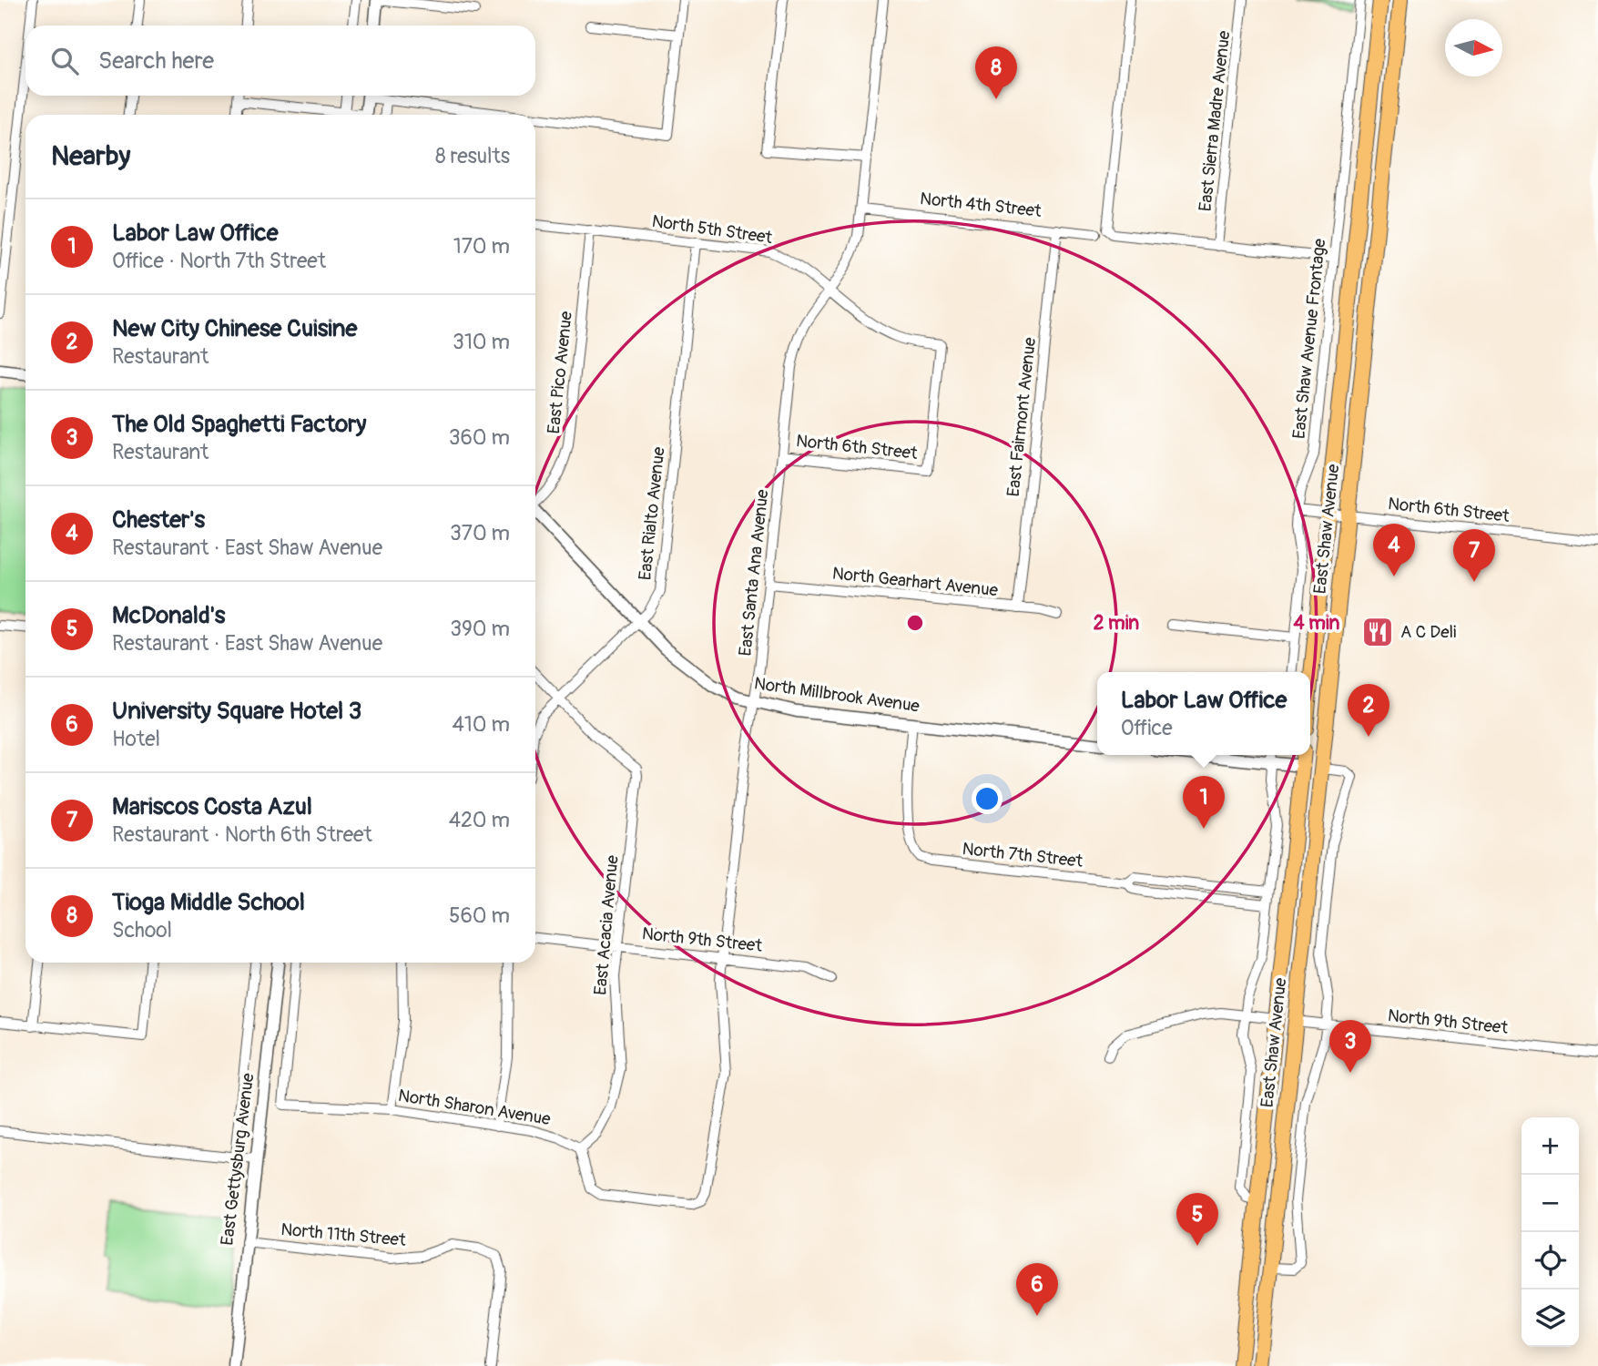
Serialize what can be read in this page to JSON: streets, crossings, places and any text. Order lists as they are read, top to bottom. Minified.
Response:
{"streets":{"main road":["East Shaw Avenue"],"street":["East Sierra Madre Avenue","North 4th Street","North 5th Street","East Shaw Avenue Frontage","East Pico Avenue","East Fairmont Avenue","North 6th Street","East Rialto Avenue","East Santa Ana Avenue","North Gearhart Avenue","North Millbrook Avenue","North 7th Street","East Acacia Avenue","North 9th Street","North Sharon Avenue","East Gettysburg Avenue","North 11th Street"]},"crossings":[["North 4th Street","East Fairmont Avenue"],["North 4th Street","East Santa Ana Avenue"],["North 5th Street","East Pico Avenue"],["North 5th Street","North 6th Street"],["North 5th Street","East Rialto Avenue"],["North 5th Street","East Santa Ana Avenue"],["East Shaw Avenue Frontage","North 6th Street"],["East Fairmont Avenue","North Gearhart Avenue"],["North 6th Street","East Shaw Avenue"],["North 6th Street","East Santa Ana Avenue"],["East Rialto Avenue","North Millbrook Avenue"],["East Rialto Avenue","East Acacia Avenue"],["East Shaw Avenue","North 9th Street"],["East Santa Ana Avenue","North Gearhart Avenue"],["East Santa Ana Avenue","North Millbrook Avenue"],["East Santa Ana Avenue","East Acacia Avenue"],["East Santa Ana Avenue","North 9th Street"],["East Santa Ana Avenue","North Sharon Avenue"],["North Millbrook Avenue","North 7th Street"],["East Acacia Avenue","North 9th Street"],["East Acacia Avenue","North Sharon Avenue"],["East Gettysburg Avenue","North 11th Street"]],"places":{"restaurant":["A C Deli"]},"north":"right","page":{"search":"Search here","pins":["8","4","7","2","1","3","5","6"],"heading":["Nearby","8 results"],"list":[{"mark":"1","name":"Labor Law Office","note":"Office · North 7th Street","value":"170 m"},{"mark":"2","name":"New City Chinese Cuisine","note":"Restaurant","value":"310 m"},{"mark":"3","name":"The Old Spaghetti Factory","note":"Restaurant","value":"360 m"},{"mark":"4","name":"Chester's","note":"Restaurant · East Shaw Avenue","value":"370 m"},{"mark":"5","name":"McDonald's","note":"Restaurant · East Shaw Avenue","value":"390 m"},{"mark":"6","name":"University Square Hotel 3","note":"Hotel","value":"410 m"},{"mark":"7","name":"Mariscos Costa Azul","note":"Restaurant · North 6th Street","value":"420 m"},{"mark":"8","name":"Tioga Middle School","note":"School","value":"560 m"}],"popup":["Labor Law Office","Office"],"map_buttons":["+","−"]},"rings":["2 min","4 min"]}
